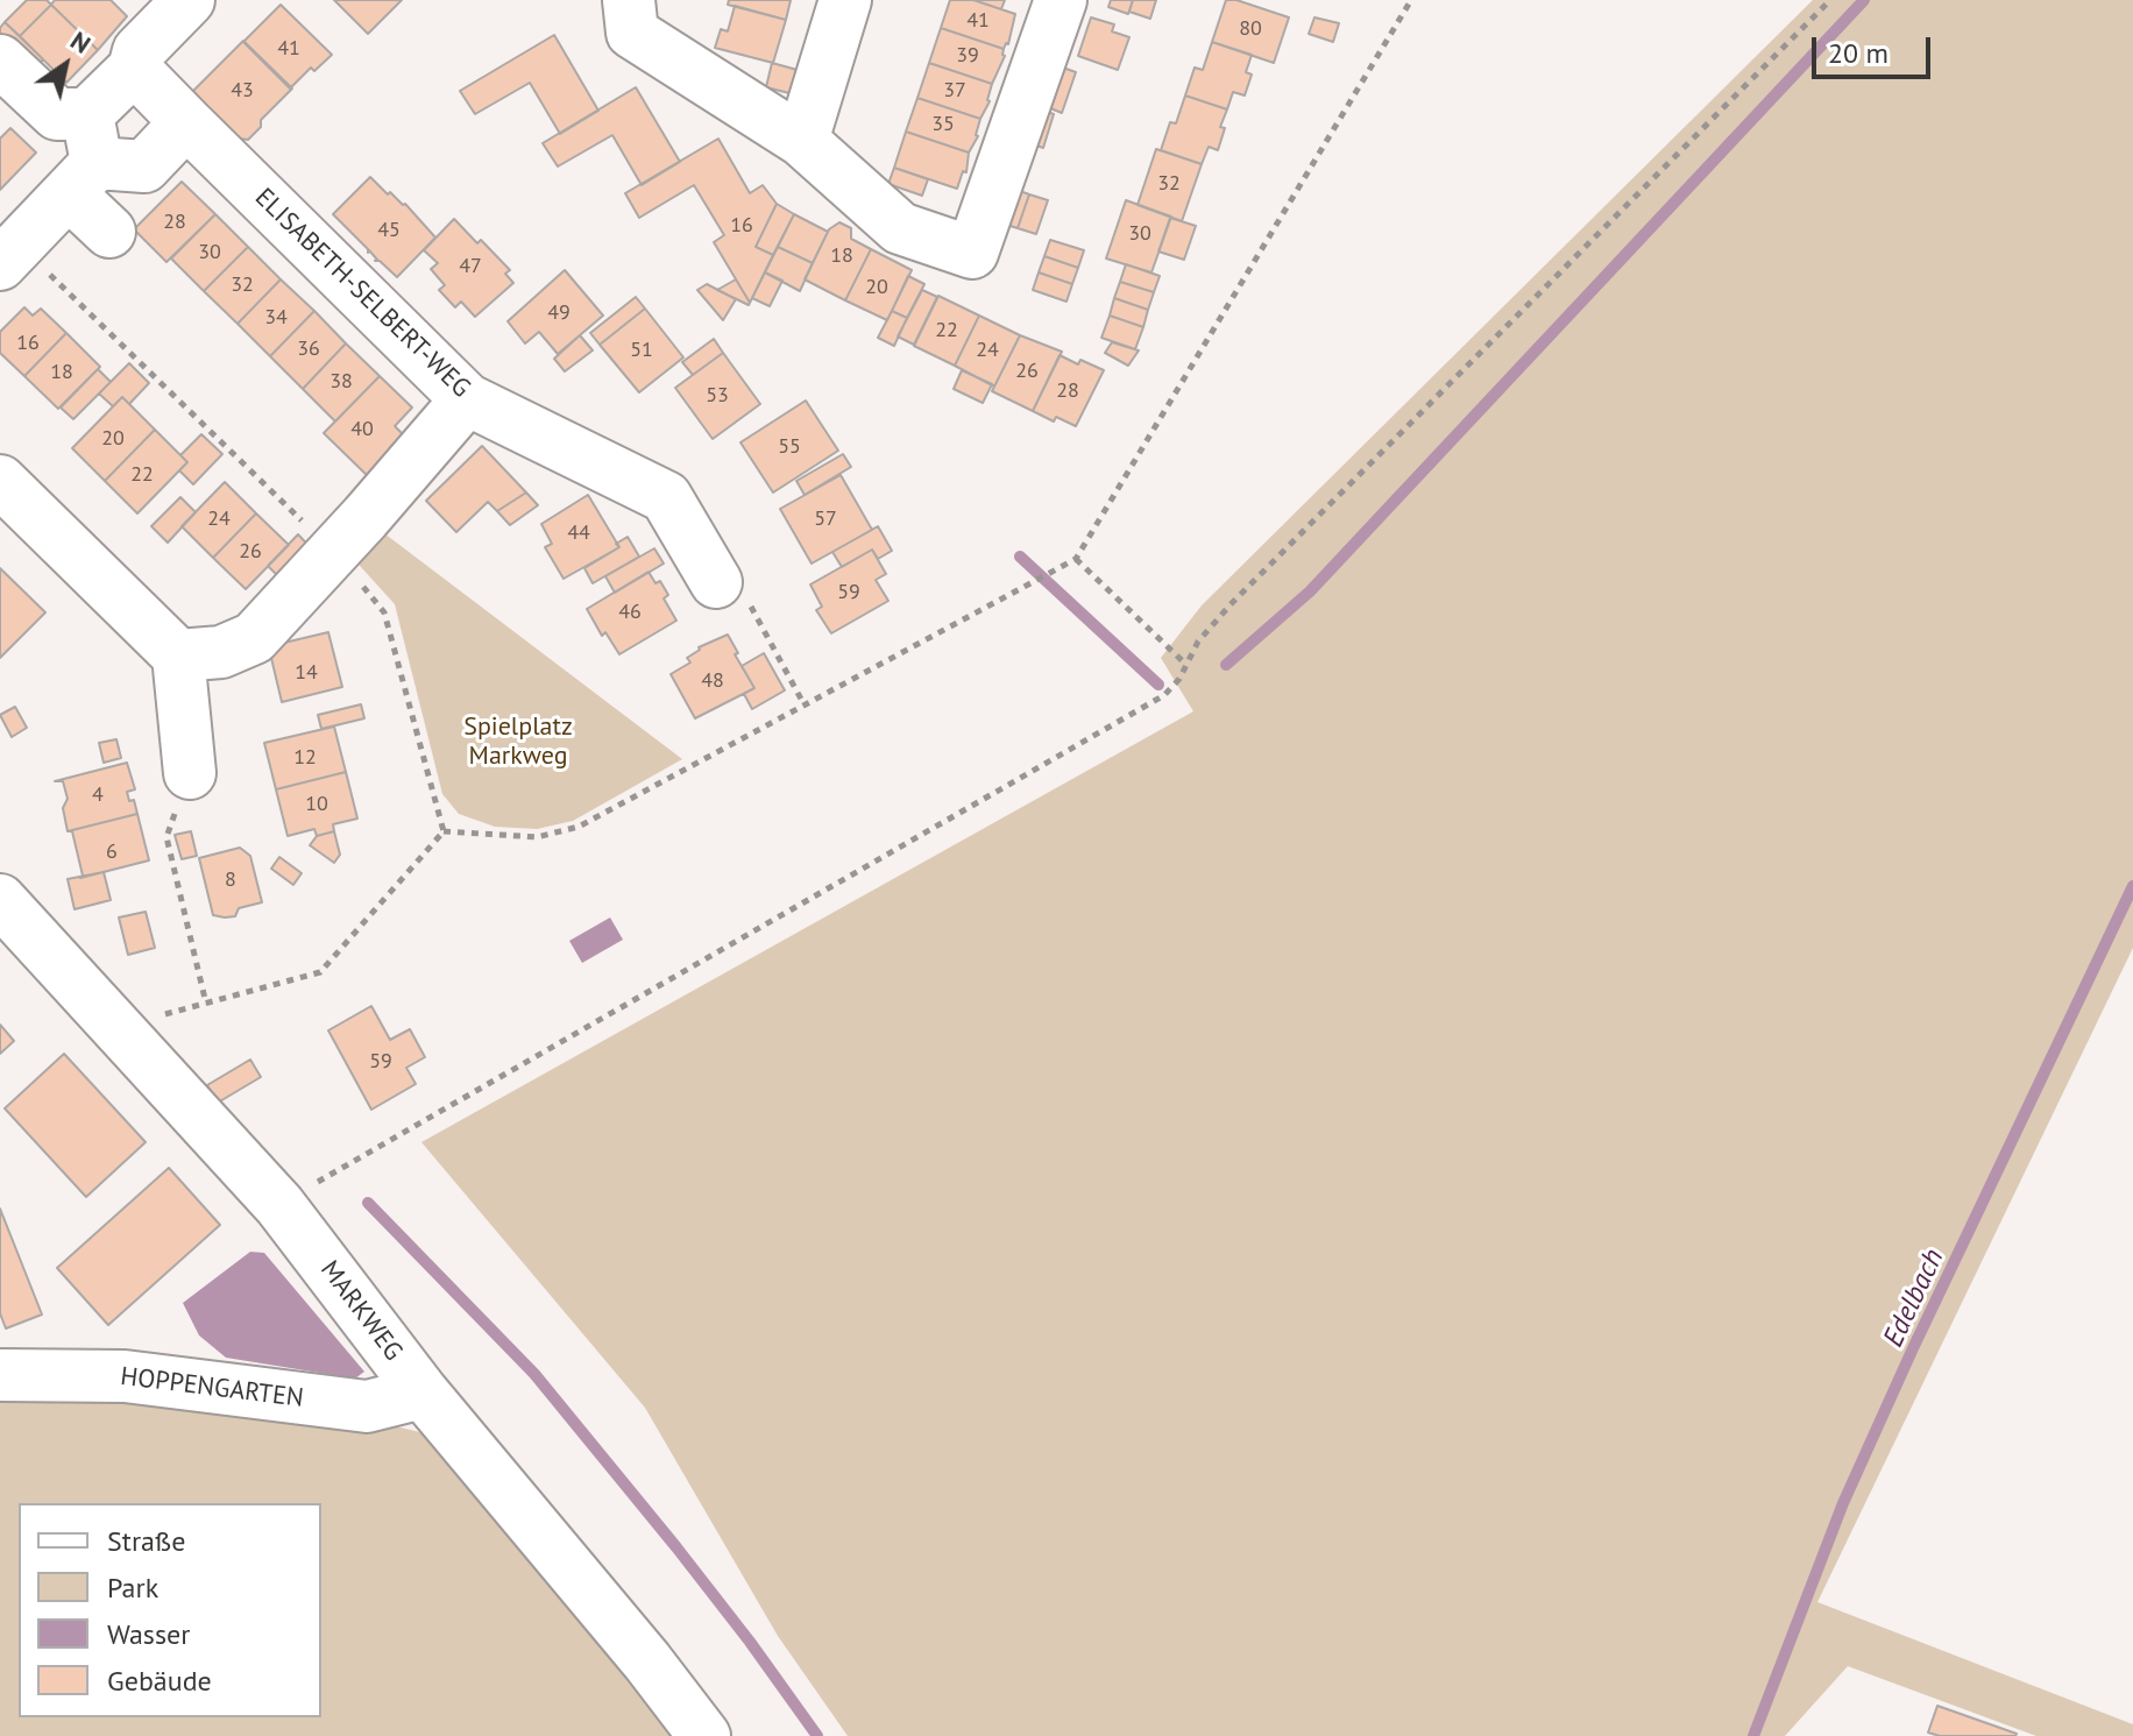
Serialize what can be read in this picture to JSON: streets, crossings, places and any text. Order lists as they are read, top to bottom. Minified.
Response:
{"streets":{"street":["ELISABETH-SELBERT-WEG","MARKWEG","HOPPENGARTEN"]},"crossings":[["MARKWEG","HOPPENGARTEN"]],"water":["Edelbach"],"parks":["Spielplatz Markweg"],"house_numbers":["41","80","41","39","43","37","35","32","28","16","45","30","30","18","47","32","20","49","34","22","16","36","51","24","26","18","38","28","53","40","20","55","22","24","57","44","26","59","46","14","48","12","4","10","6","8","59"],"legend":["Straße","Park","Wasser","Gebäude"],"scale_bar":"20 m","north":"top right"}
